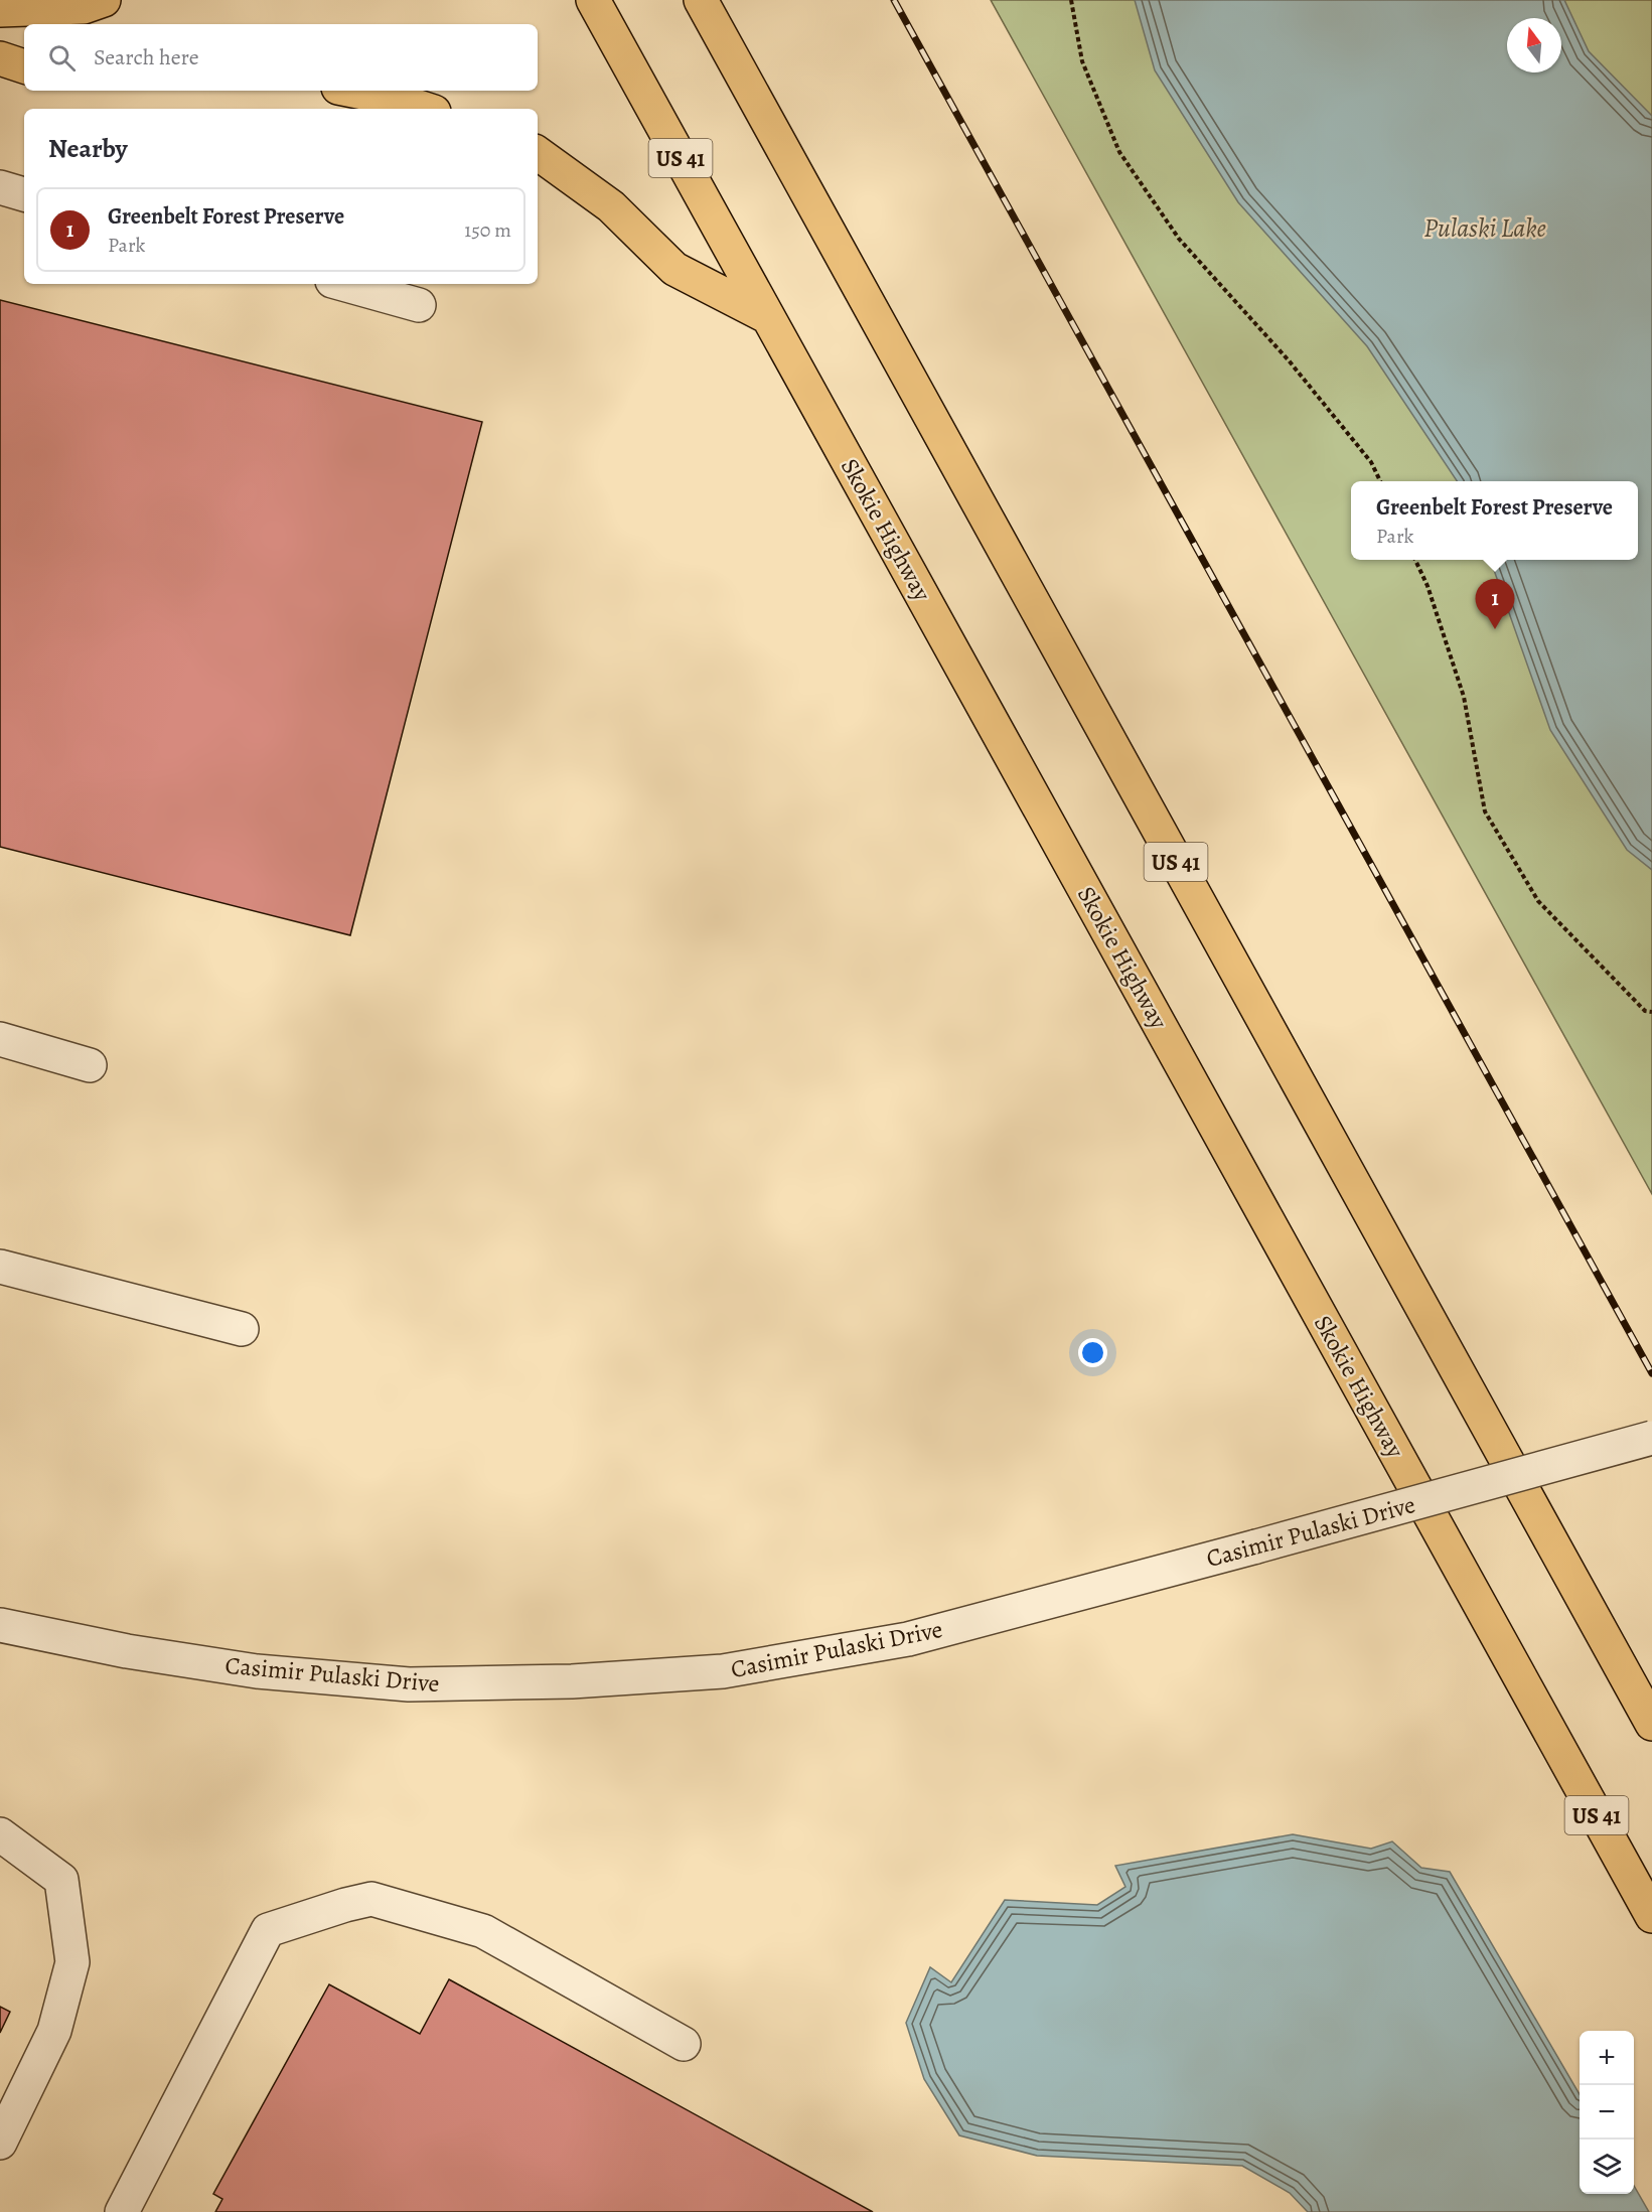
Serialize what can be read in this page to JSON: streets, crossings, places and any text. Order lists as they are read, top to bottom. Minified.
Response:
{"streets":{"highway":["US 41","Skokie Highway"],"street":["Casimir Pulaski Drive"]},"water":["Pulaski Lake"],"north":"top","page":{"search":"Search here","heading":"Nearby","list":[{"mark":"1","name":"Greenbelt Forest Preserve","note":"Park","value":"150 m"}],"popup":["Greenbelt Forest Preserve","Park"],"pins":"1","map_buttons":["+","−"]}}
